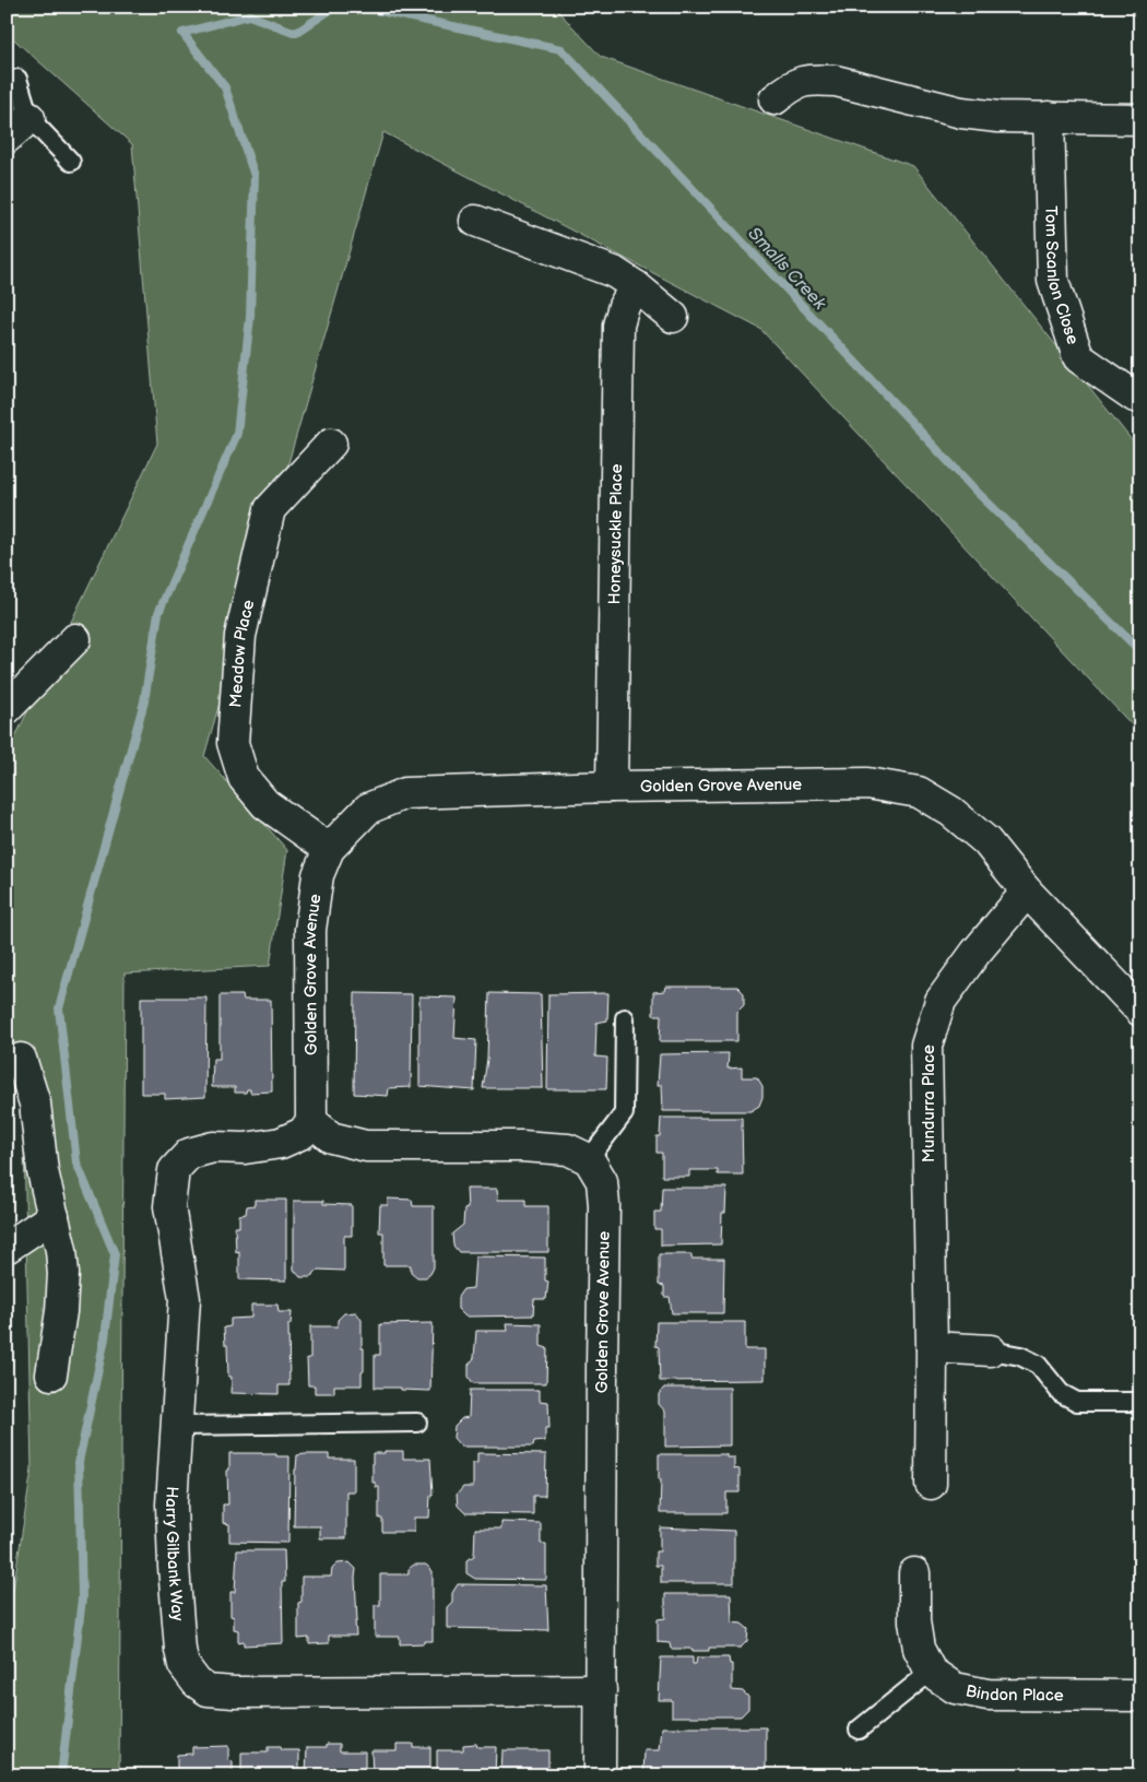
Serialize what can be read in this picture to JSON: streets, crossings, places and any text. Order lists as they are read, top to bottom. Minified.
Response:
{"streets":{"street":["Tom Scanlon Close","Honeysuckle Place","Meadow Place","Golden Grove Avenue","Mundurra Place","Harry Gilbank Way","Bindon Place"]},"crossings":[["Honeysuckle Place","Golden Grove Avenue"],["Meadow Place","Golden Grove Avenue"],["Golden Grove Avenue","Mundurra Place"],["Golden Grove Avenue","Harry Gilbank Way"]],"water":["Smalls Creek"]}
